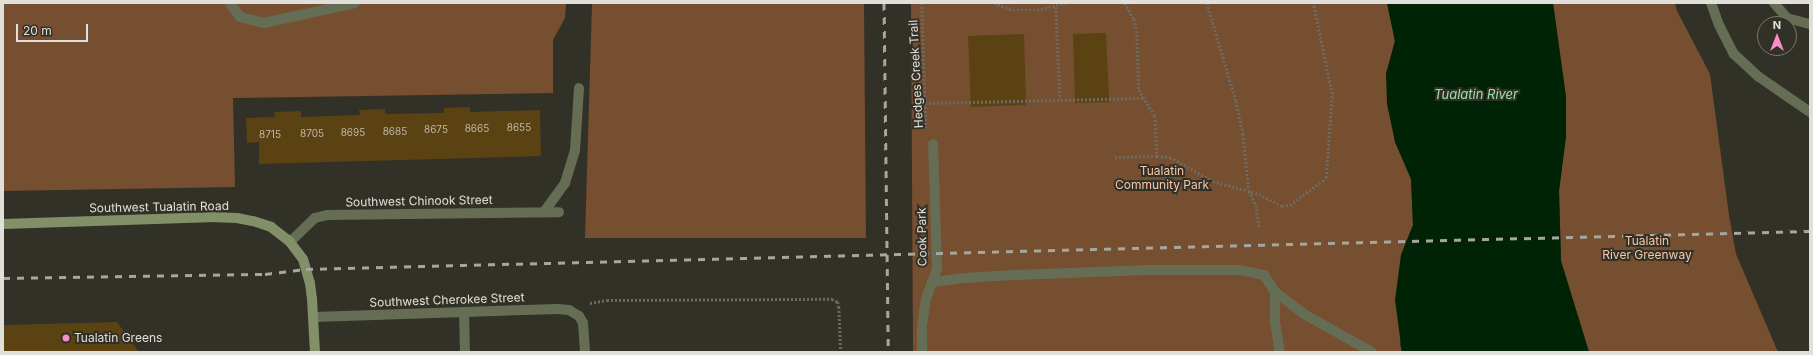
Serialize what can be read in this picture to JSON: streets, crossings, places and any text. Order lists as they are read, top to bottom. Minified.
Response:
{"streets":{"main road":["Southwest Tualatin Road"],"street":["Southwest Chinook Street","Cook Park","Southwest Cherokee Street"],"path":["Hedges Creek Trail"]},"crossings":[["Hedges Creek Trail","Cook Park"],["Southwest Chinook Street","Southwest Tualatin Road"],["Southwest Tualatin Road","Southwest Cherokee Street"]],"water":["Tualatin River"],"parks":["Tualatin Community Park","Tualatin River Greenway"],"places":["Tualatin Greens"],"house_numbers":["8655","8665","8675","8685","8695","8705","8715"],"scale_bar":"20 m","north":"top"}
